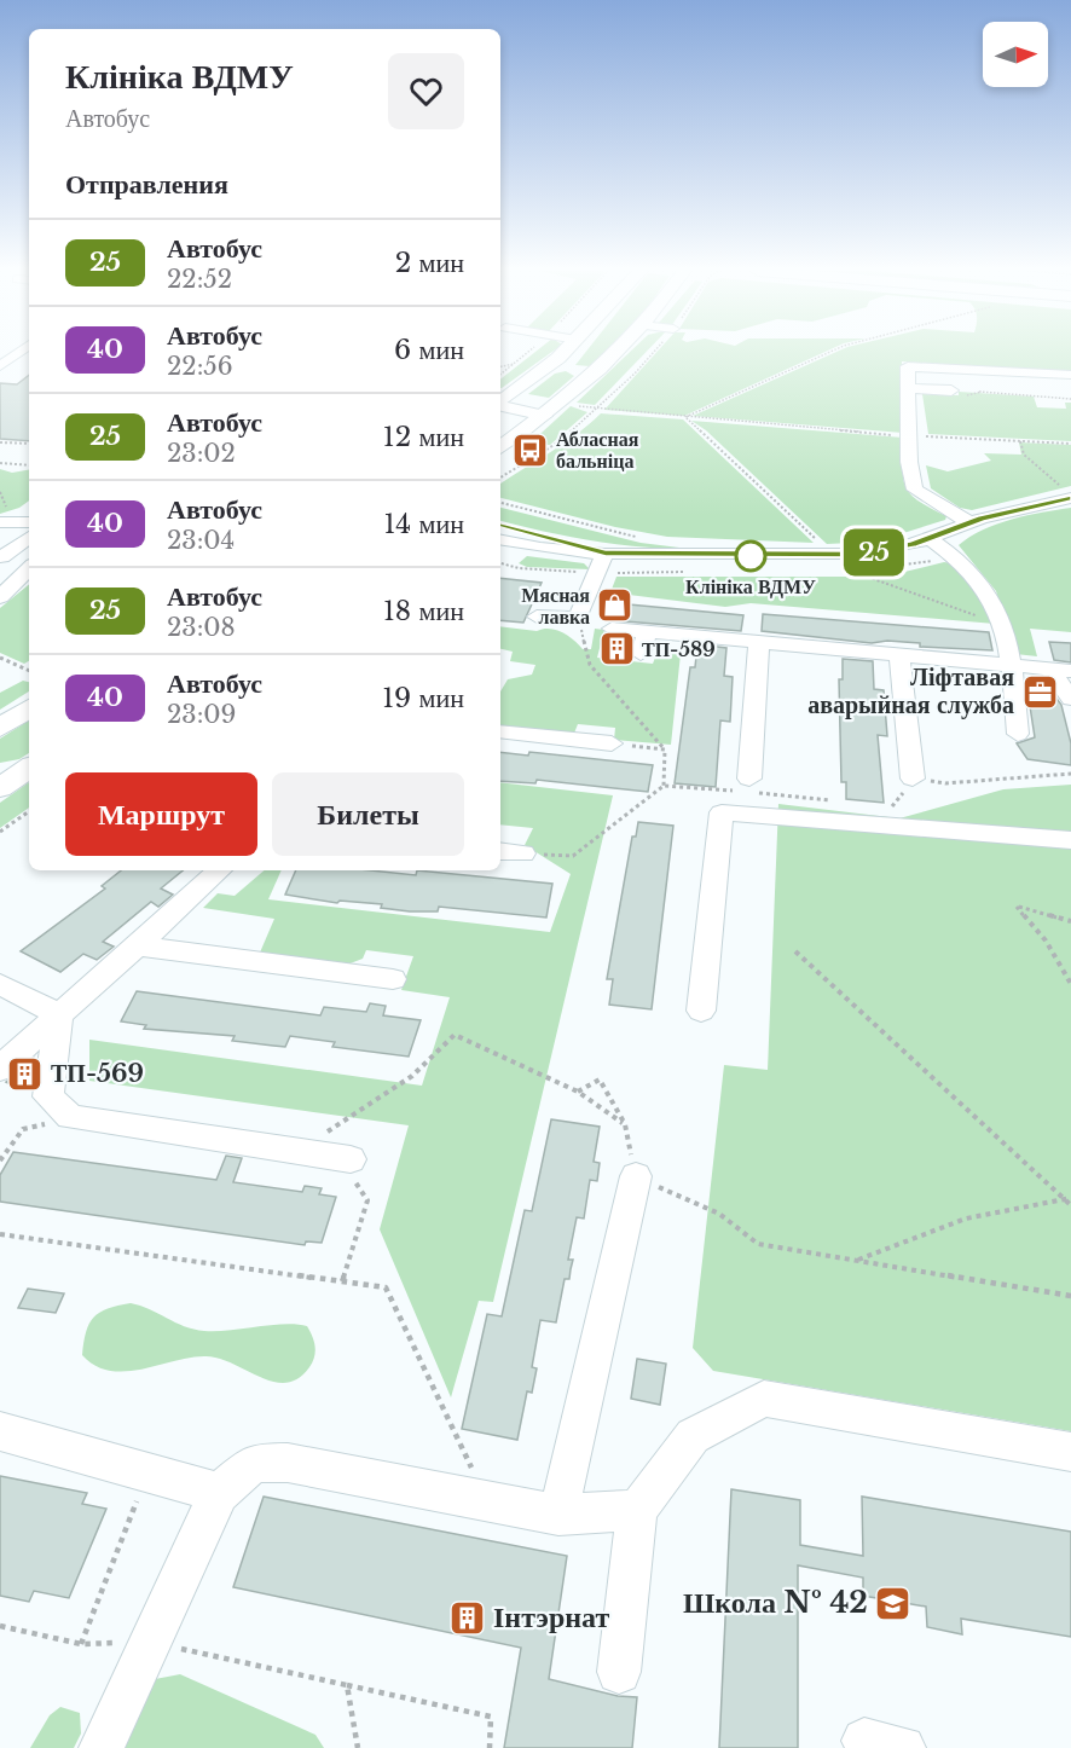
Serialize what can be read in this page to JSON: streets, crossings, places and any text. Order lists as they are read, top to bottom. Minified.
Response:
{"places":{"bus stop":["Абласная бальніца"],"other":["Клініка ВДМУ"],"shop":["Мясная лавка"],"building":["ТП-589","ТП-569","Інтэрнат"],"office":["Ліфтавая аварыйная служба"],"school or university":["Школа № 42"]},"lines":["bus line 25"],"north":"right","page":{"on_map":"25","heading":[["Клініка ВДМУ","Автобус"],"Отправления"],"list":[{"mark":"25","name":"Автобус","note":"22:52","value":"2 мин"},{"mark":"40","name":"Автобус","note":"22:56","value":"6 мин"},{"mark":"25","name":"Автобус","note":"23:02","value":"12 мин"},{"mark":"40","name":"Автобус","note":"23:04","value":"14 мин"},{"mark":"25","name":"Автобус","note":"23:08","value":"18 мин"},{"mark":"40","name":"Автобус","note":"23:09","value":"19 мин"}],"buttons":["Маршрут","Билеты"]}}
